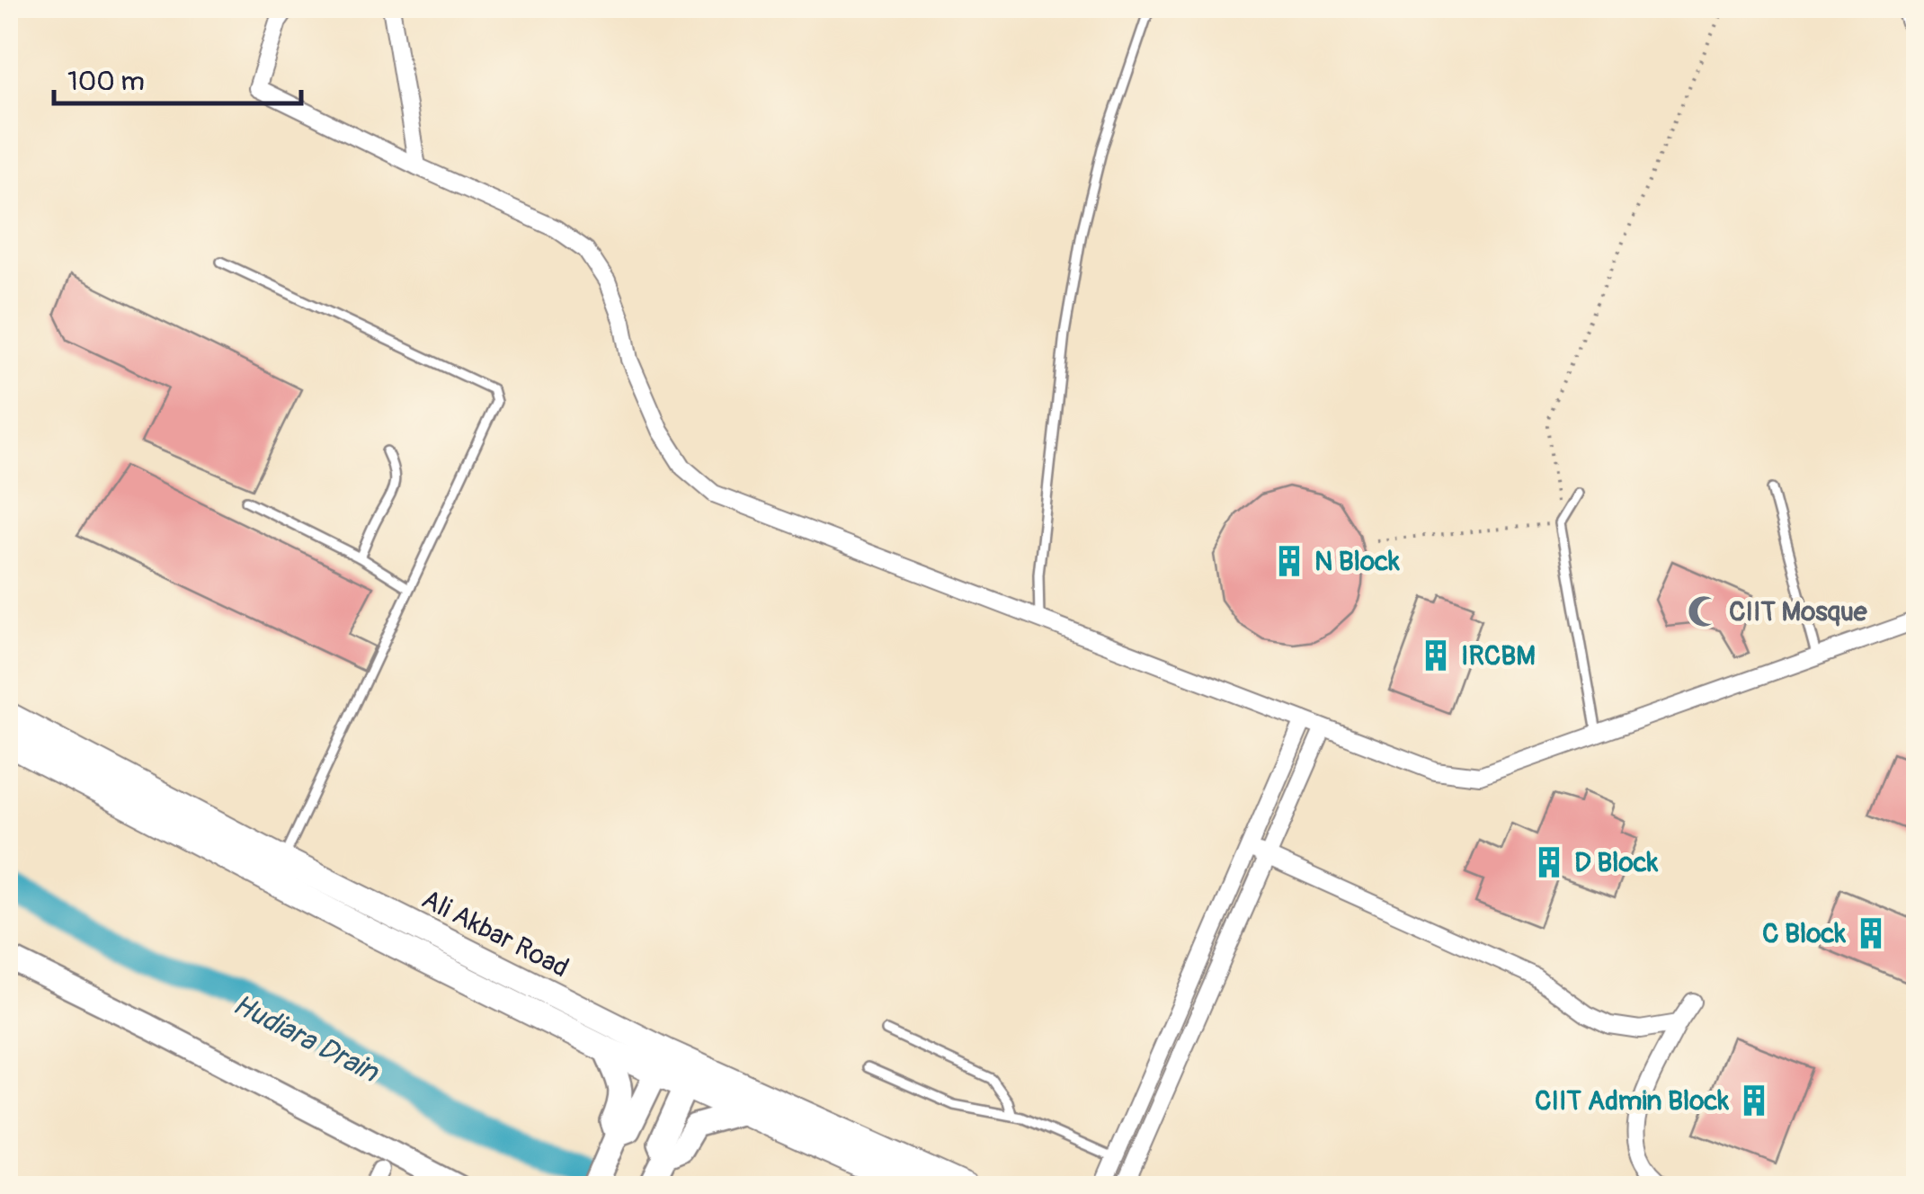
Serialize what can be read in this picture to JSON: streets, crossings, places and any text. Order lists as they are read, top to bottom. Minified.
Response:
{"streets":{"main road":["Ali Akbar Road"]},"water":["Hudiara Drain"],"places":{"building":["N Block","IRCBM","D Block","C Block","CIIT Admin Block"],"mosque":["CIIT Mosque"]},"scale_bar":"100 m"}
